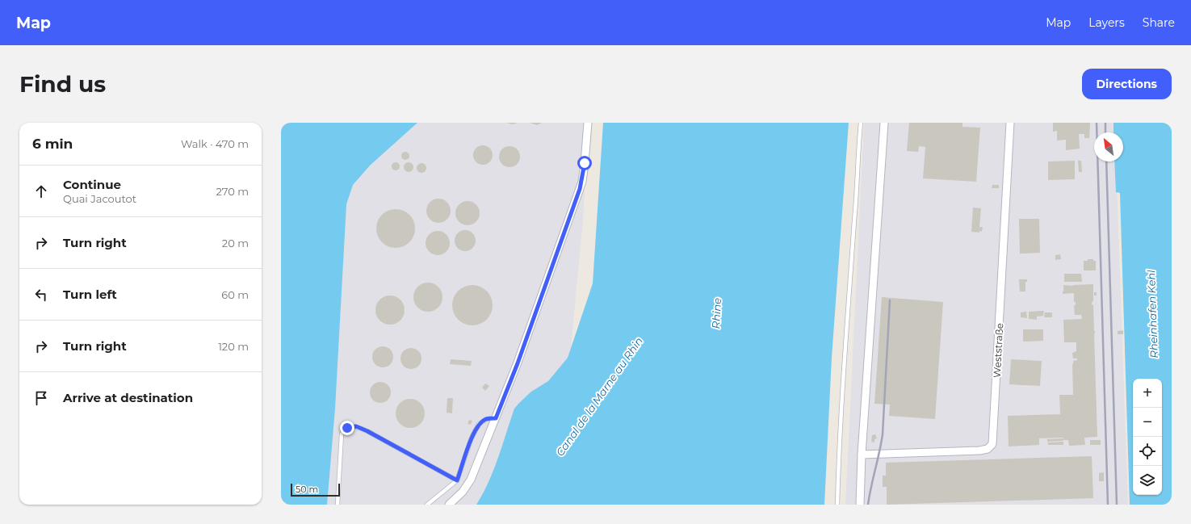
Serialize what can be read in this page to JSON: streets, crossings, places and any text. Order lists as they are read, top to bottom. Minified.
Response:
{"streets":{"street":["Weststraße"]},"water":["Rhine","Rheinhafen Kehl","Canal de la Marne au Rhin"],"scale_bar":"50 m","north":"top left","page":{"header":"Map","nav":["Map","Layers","Share"],"buttons":"Directions","title":"Find us","heading":["6 min","Walk · 470 m"],"list":[["Continue","Quai Jacoutot","270 m"],["Turn right","20 m"],["Turn left","60 m"],["Turn right","120 m"],"Arrive at destination"],"map_buttons":["+","−"],"scale":"50 m"}}
